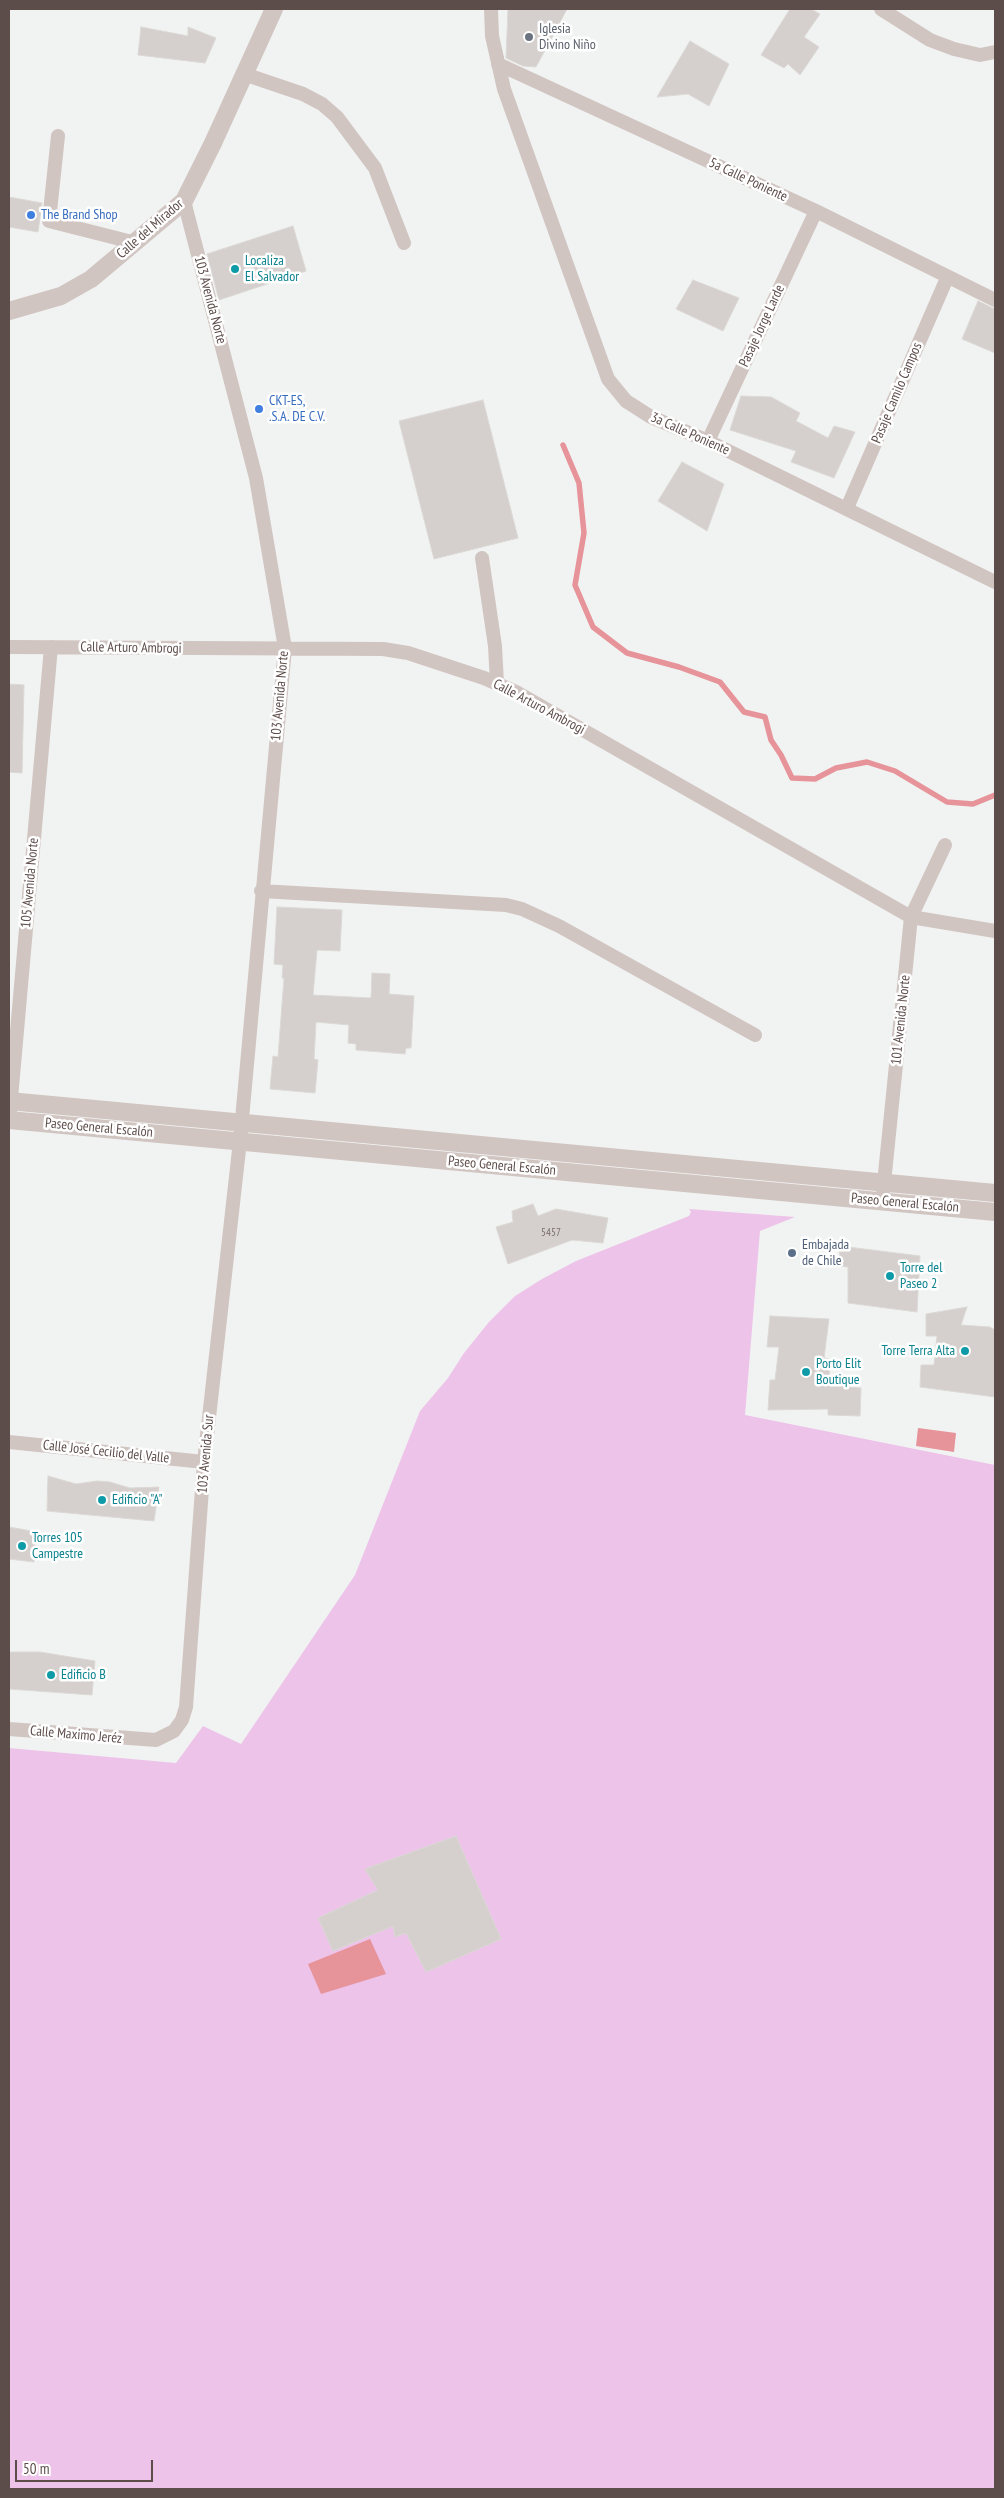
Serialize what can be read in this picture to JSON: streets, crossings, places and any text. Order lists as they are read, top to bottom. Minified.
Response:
{"streets":{"street":["5a Calle Poniente","Calle del Mirador","103 Avenida Norte","Pasaje Jorge Larde","Pasaje Camilo Campos","3a Calle Poniente","Calle Arturo Ambrogi","105 Avenida Norte","101 Avenida Norte","Paseo General Escalón","Calle José Cecilio del Valle","103 Avenida Sur","Calle Maximo Jeréz"]},"crossings":[["5a Calle Poniente","Pasaje Jorge Larde"],["5a Calle Poniente","Pasaje Camilo Campos"],["5a Calle Poniente","3a Calle Poniente"],["Calle del Mirador","103 Avenida Norte"],["103 Avenida Norte","Calle Arturo Ambrogi"],["103 Avenida Norte","Paseo General Escalón"],["103 Avenida Norte","103 Avenida Sur"],["Pasaje Jorge Larde","3a Calle Poniente"],["Pasaje Camilo Campos","3a Calle Poniente"],["Calle Arturo Ambrogi","105 Avenida Norte"],["Calle Arturo Ambrogi","101 Avenida Norte"],["105 Avenida Norte","Paseo General Escalón"],["101 Avenida Norte","Paseo General Escalón"],["Paseo General Escalón","103 Avenida Sur"],["Calle José Cecilio del Valle","103 Avenida Sur"],["103 Avenida Sur","Calle Maximo Jeréz"]],"places":["Iglesia Divino Niño","The Brand Shop","Localiza El Salvador","CKT-ES, .S.A. DE C.V.","Embajada de Chile","Torre del Paseo 2","Torre Terra Alta","Porto Elit Boutique","Edificio \"A\"","Torres 105 Campestre","Edificio B"],"house_numbers":["5457"],"scale_bar":"50 m"}
